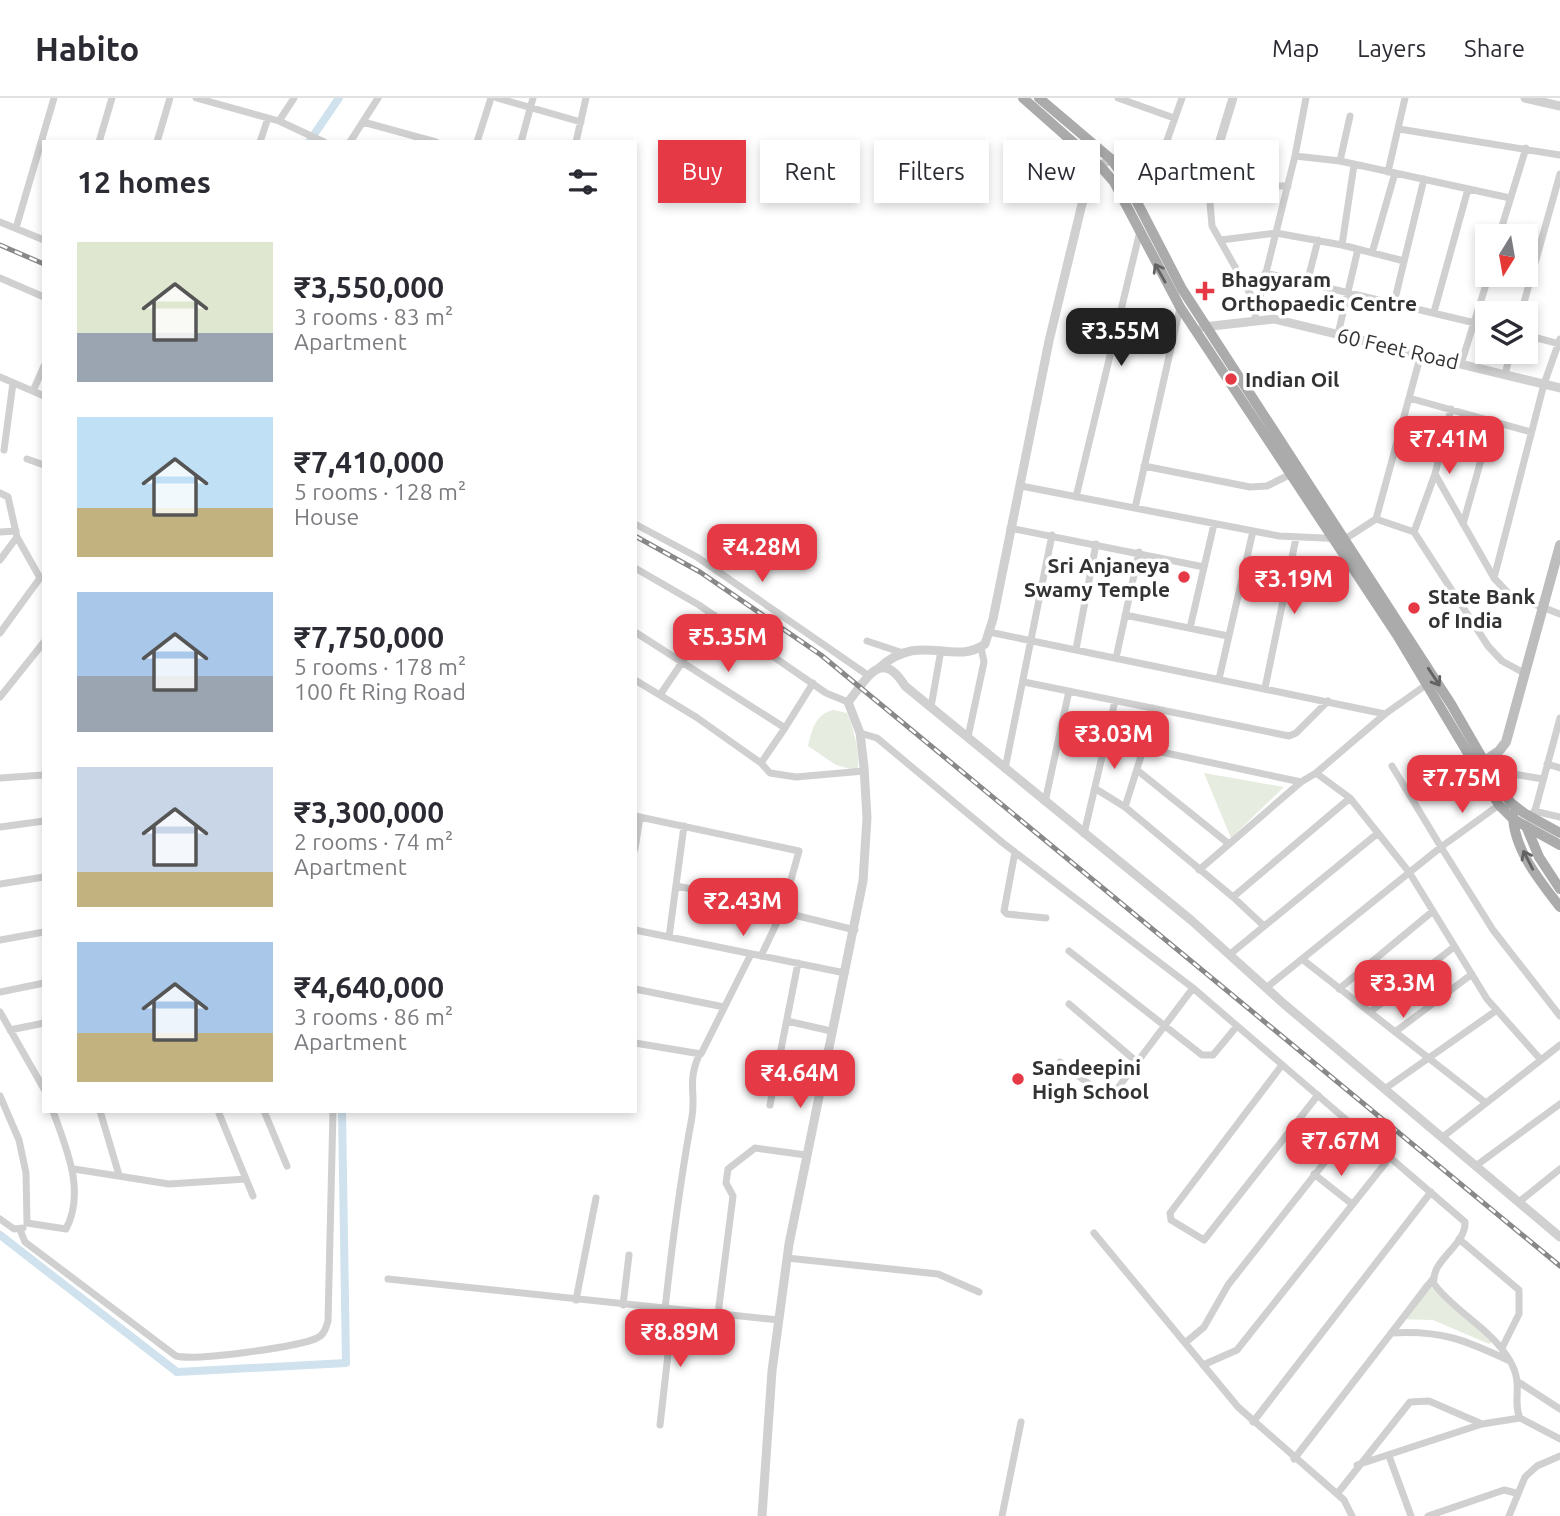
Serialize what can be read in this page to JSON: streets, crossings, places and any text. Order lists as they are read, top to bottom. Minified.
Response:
{"streets":{"street":["60 Feet Road"]},"places":{"health":["Bhagyaram Orthopaedic Centre"],"other":["Indian Oil","Sri Anjaneya Swamy Temple","State Bank of India","Sandeepini High School"]},"north":"bottom","page":{"header":"Habito","nav":["Map","Layers","Share"],"chip":["Buy","Rent","Filters","New","Apartment"],"heading":"12 homes","list":[{"name":"₹3,550,000","note":"3 rooms · 83 m² · Apartment"},{"name":"₹7,410,000","note":"5 rooms · 128 m² · House"},{"name":"₹7,750,000","note":"5 rooms · 178 m² · 100 ft Ring Road"},{"name":"₹3,300,000","note":"2 rooms · 74 m² · Apartment"},{"name":"₹4,640,000","note":"3 rooms · 86 m² · Apartment"}],"price":["₹3.55M","₹7.41M","₹4.28M","₹3.19M","₹5.35M","₹3.03M","₹7.75M","₹2.43M","₹3.3M","₹4.64M","₹7.67M","₹8.89M"]}}
